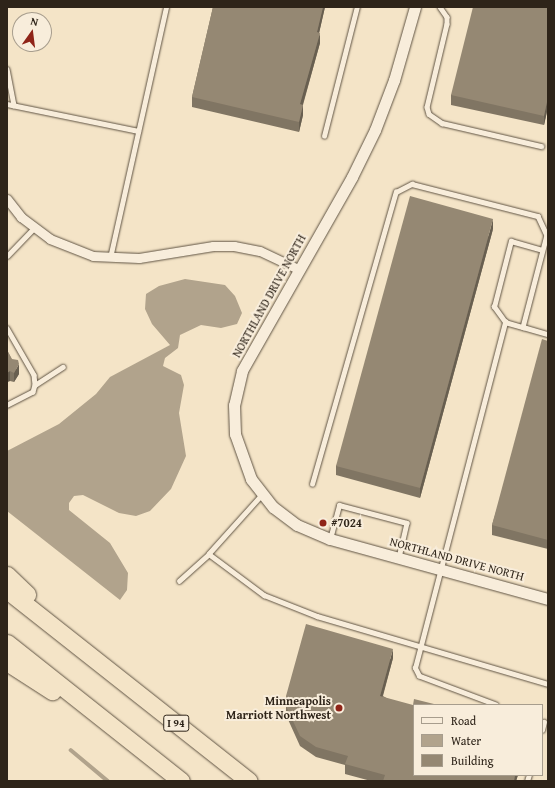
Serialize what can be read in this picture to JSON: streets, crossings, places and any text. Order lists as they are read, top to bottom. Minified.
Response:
{"streets":{"highway":["I 94"],"street":["NORTHLAND DRIVE NORTH"]},"places":["#7024","Minneapolis Marriott Northwest"],"legend":["Road","Water","Building"],"north":"top"}
